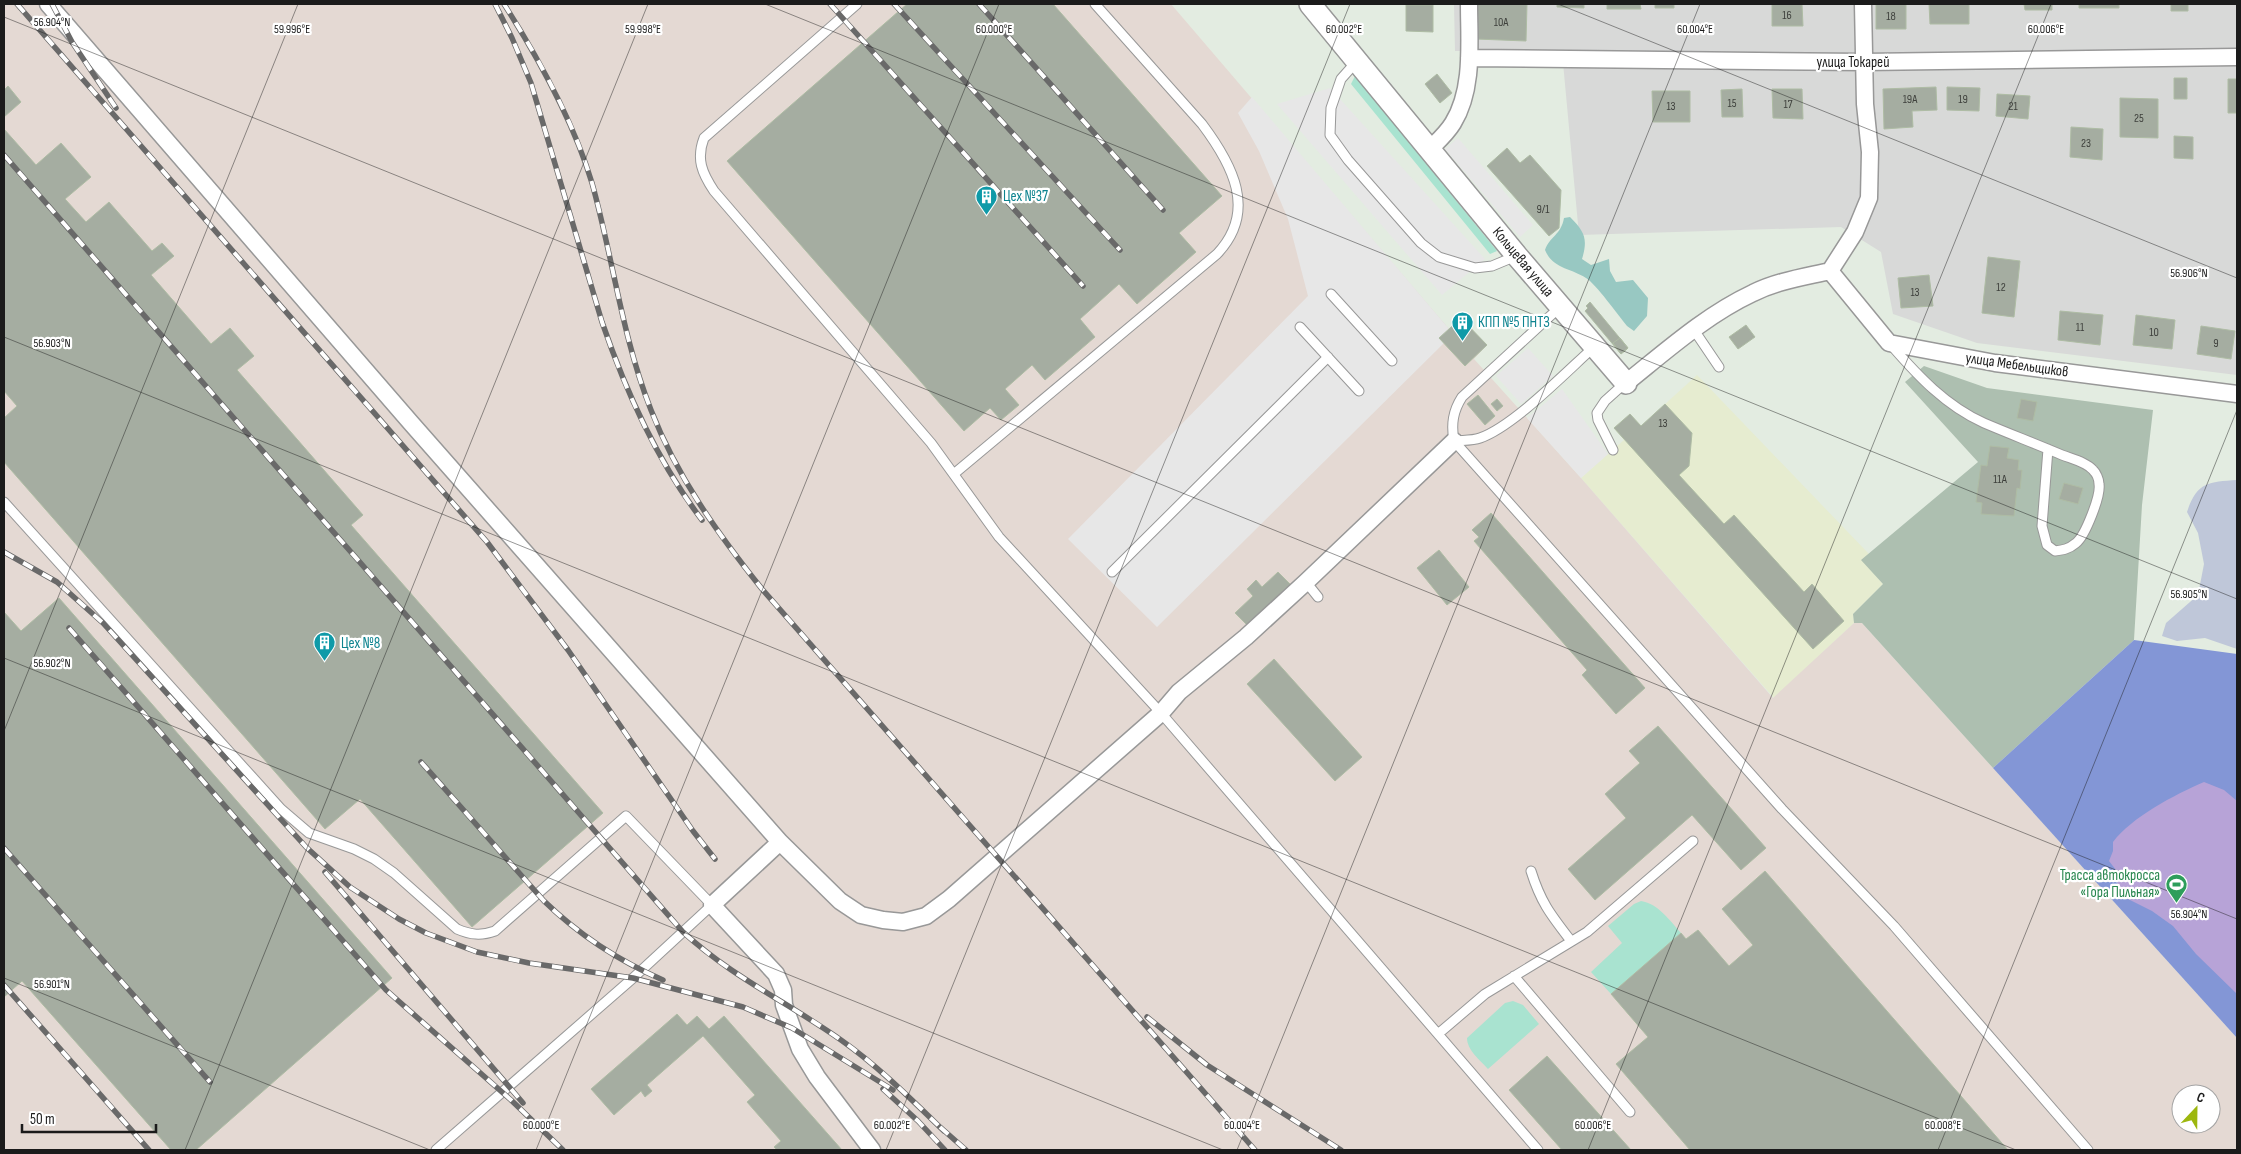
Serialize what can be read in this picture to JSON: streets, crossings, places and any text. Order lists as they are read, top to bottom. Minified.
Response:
{"streets":{"street":["улица Токарей","Кольцевая улица","улица Мебельщиков"]},"places":{"building":["Цех №37","КПП №5 ПНТЗ","Цех №8"],"sports":["Трасса автокросса «Гора Пильная»"]},"house_numbers":["16","18","10А","19А","19","15","17","13","21","25","23","9/1","12","13","11","10","9","13","11А"],"scale_bar":"50 m","north":"top","coordinates":["56.904°N","59.996°E","60.006°E","59.998°E","60.000°E","60.002°E","60.004°E","56.906°N","56.903°N","56.905°N","56.902°N","56.901°N","60.008°E"]}
